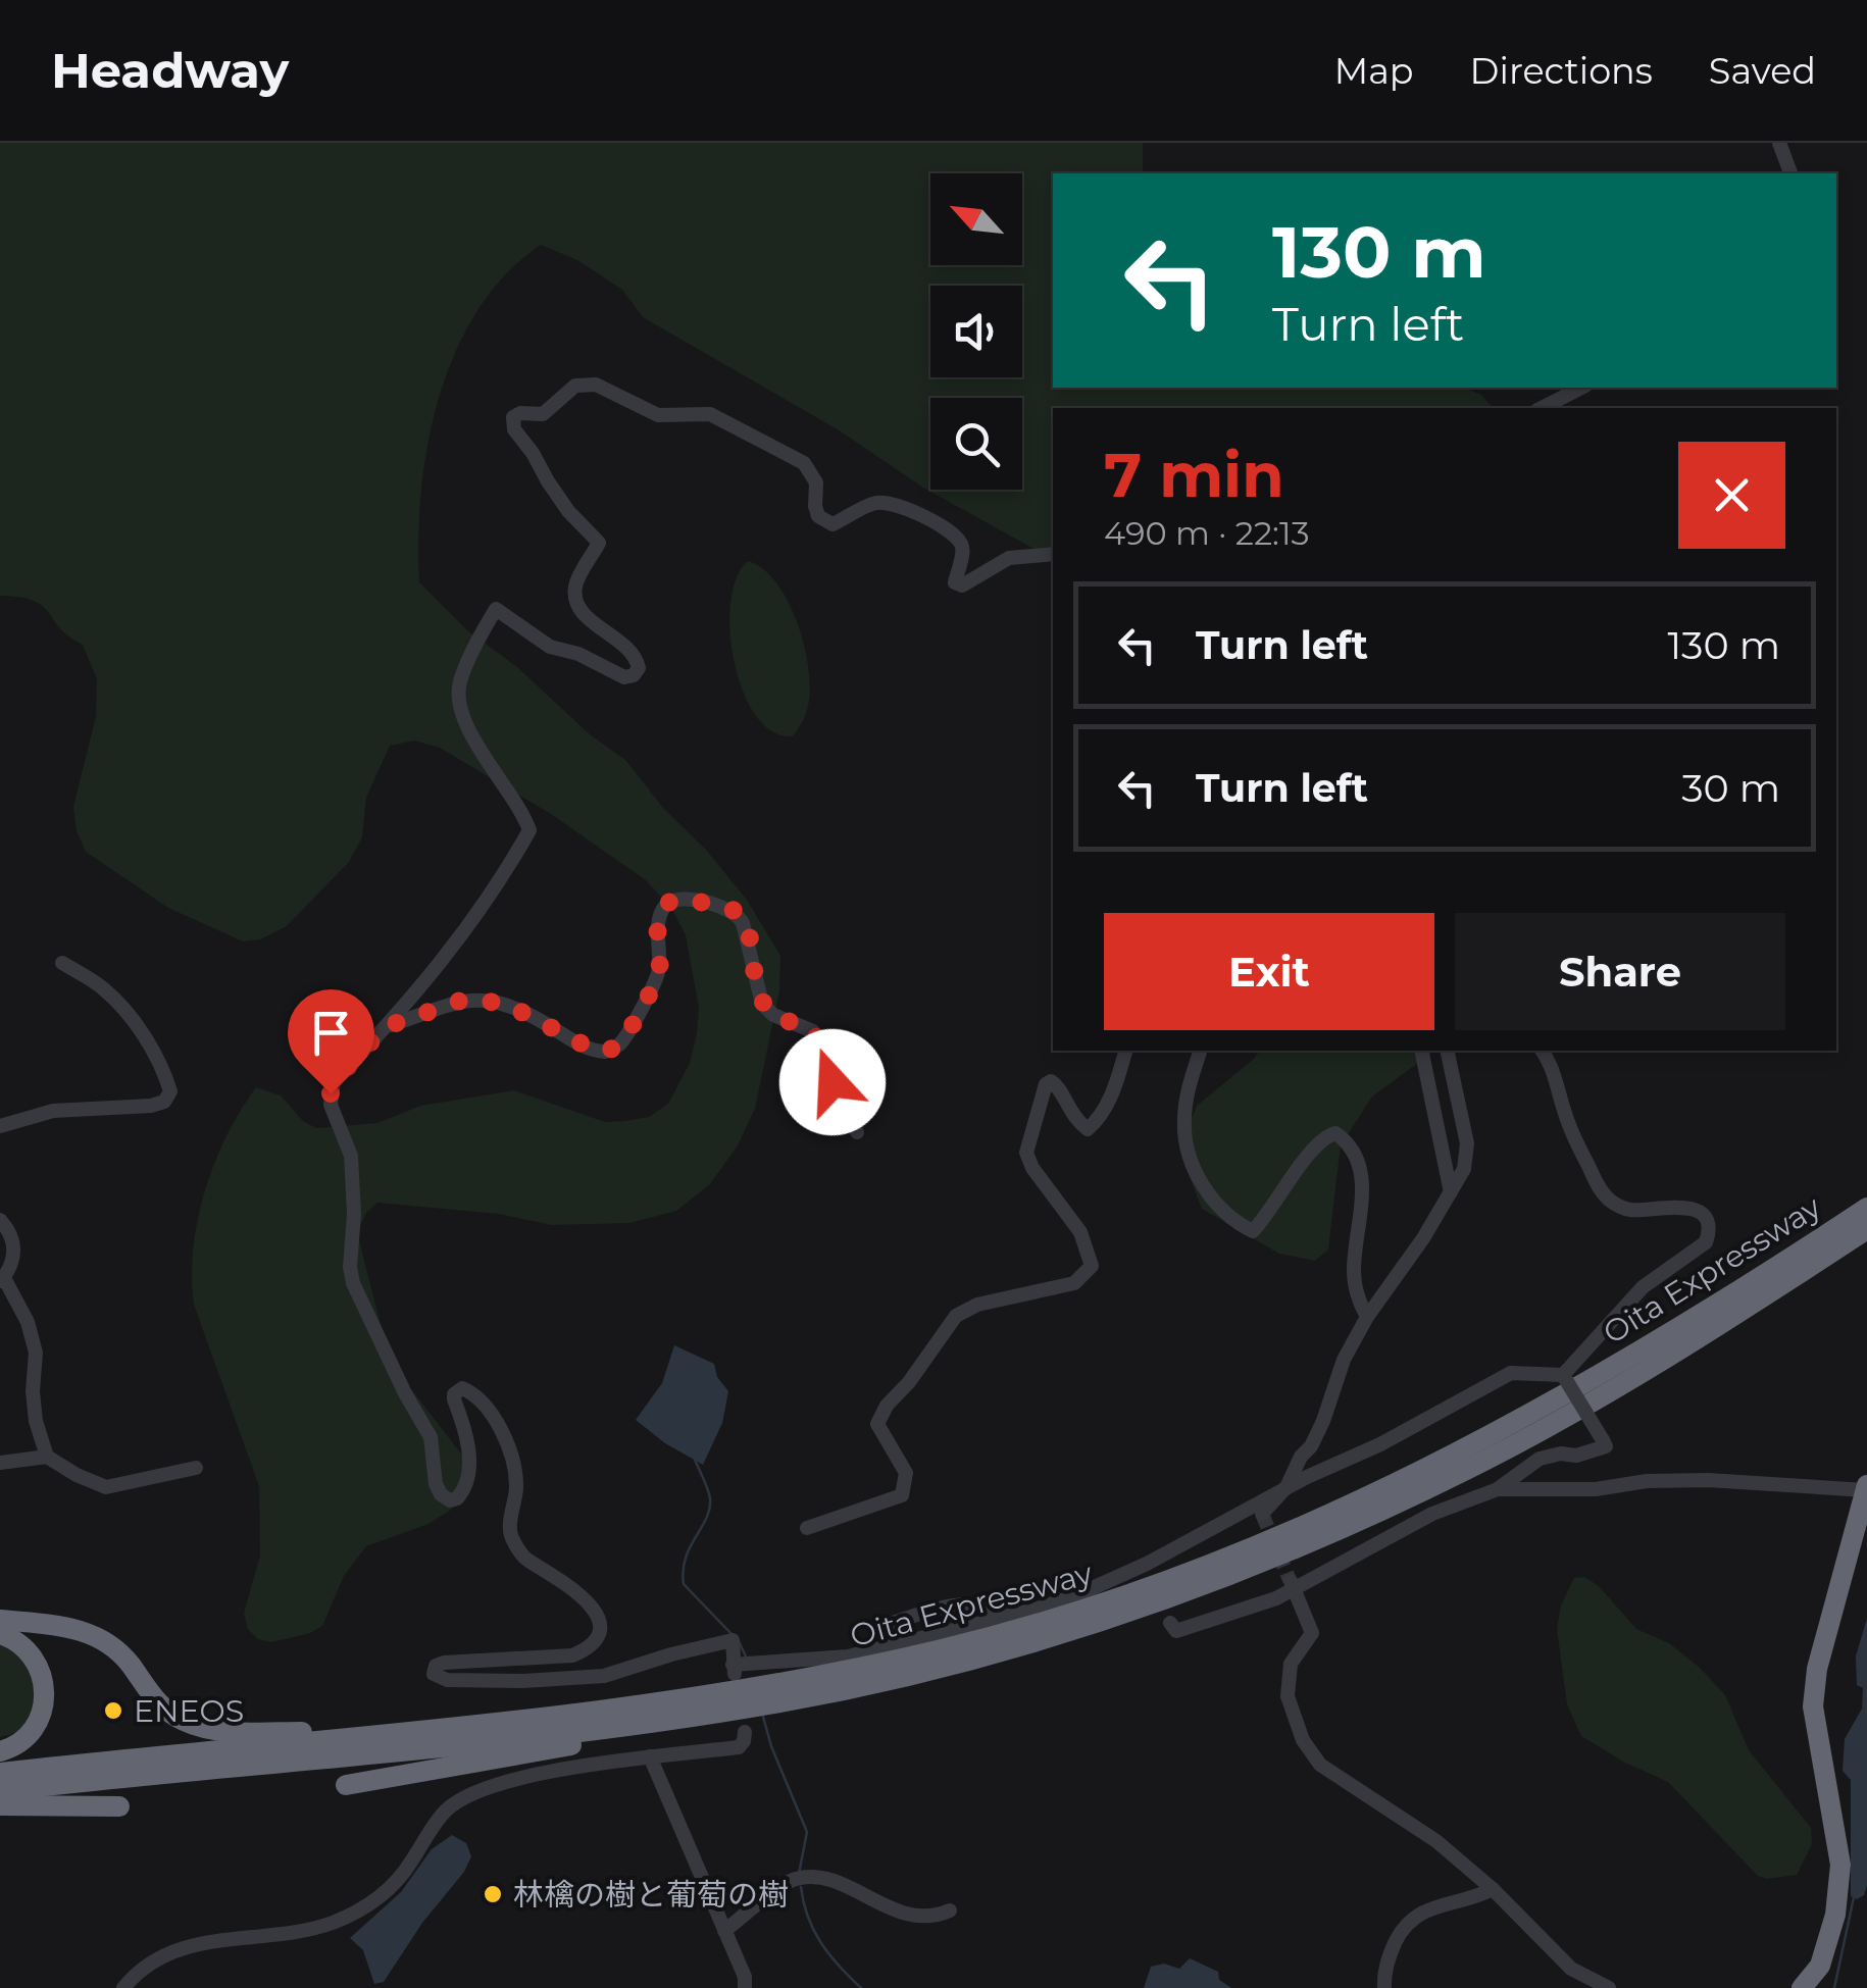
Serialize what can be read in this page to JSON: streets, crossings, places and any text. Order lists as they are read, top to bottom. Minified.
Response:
{"streets":{"highway":["Oita Expressway"]},"places":["ENEOS","林檎の樹と葡萄の樹"],"north":"top left","page":{"header":"Headway","nav":["Map","Directions","Saved"],"turn":["130 m","Turn left"],"heading":["7 min","490 m · 22:13"],"list":[{"name":"Turn left","value":"130 m"},{"name":"Turn left","value":"30 m"}],"buttons":["Exit","Share"]}}
